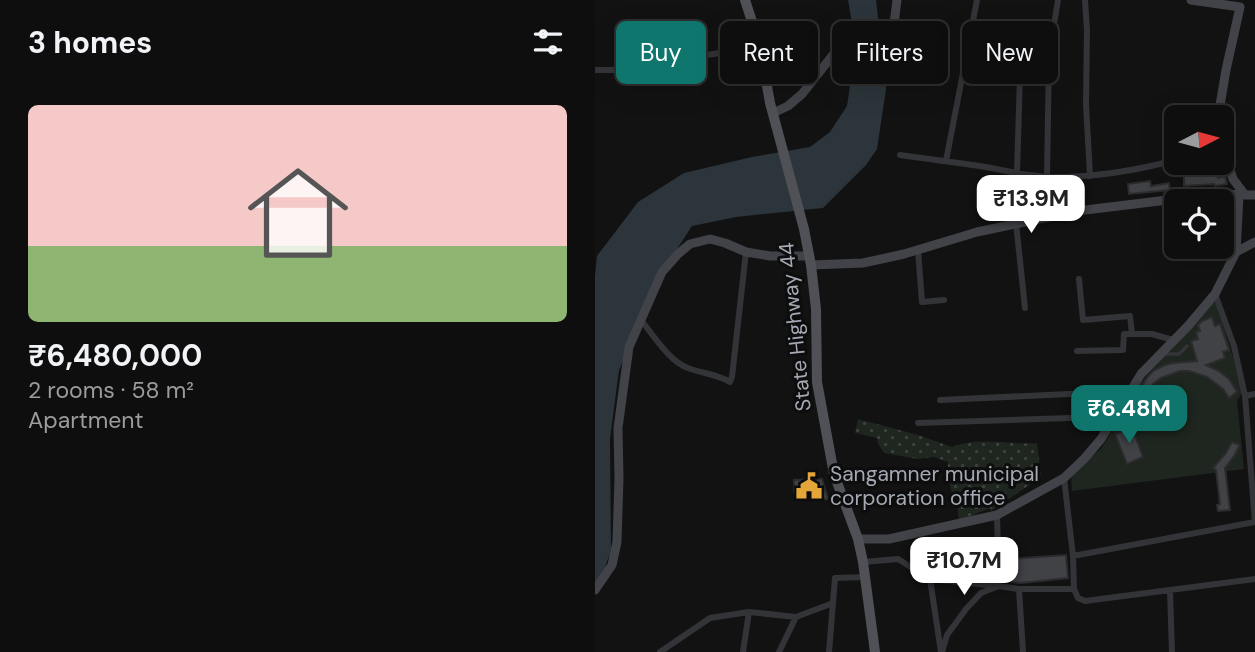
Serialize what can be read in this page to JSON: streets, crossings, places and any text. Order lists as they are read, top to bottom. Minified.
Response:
{"streets":{"main road":["State Highway 44"]},"places":{"public building":["Sangamner municipal corporation office"]},"north":"right","page":{"heading":"3 homes","chip":["Buy","Rent","Filters","New"],"list":[{"name":"₹6,480,000","note":"2 rooms · 58 m² · Apartment"}],"price":["₹13.9M","₹6.48M","₹10.7M"]}}
